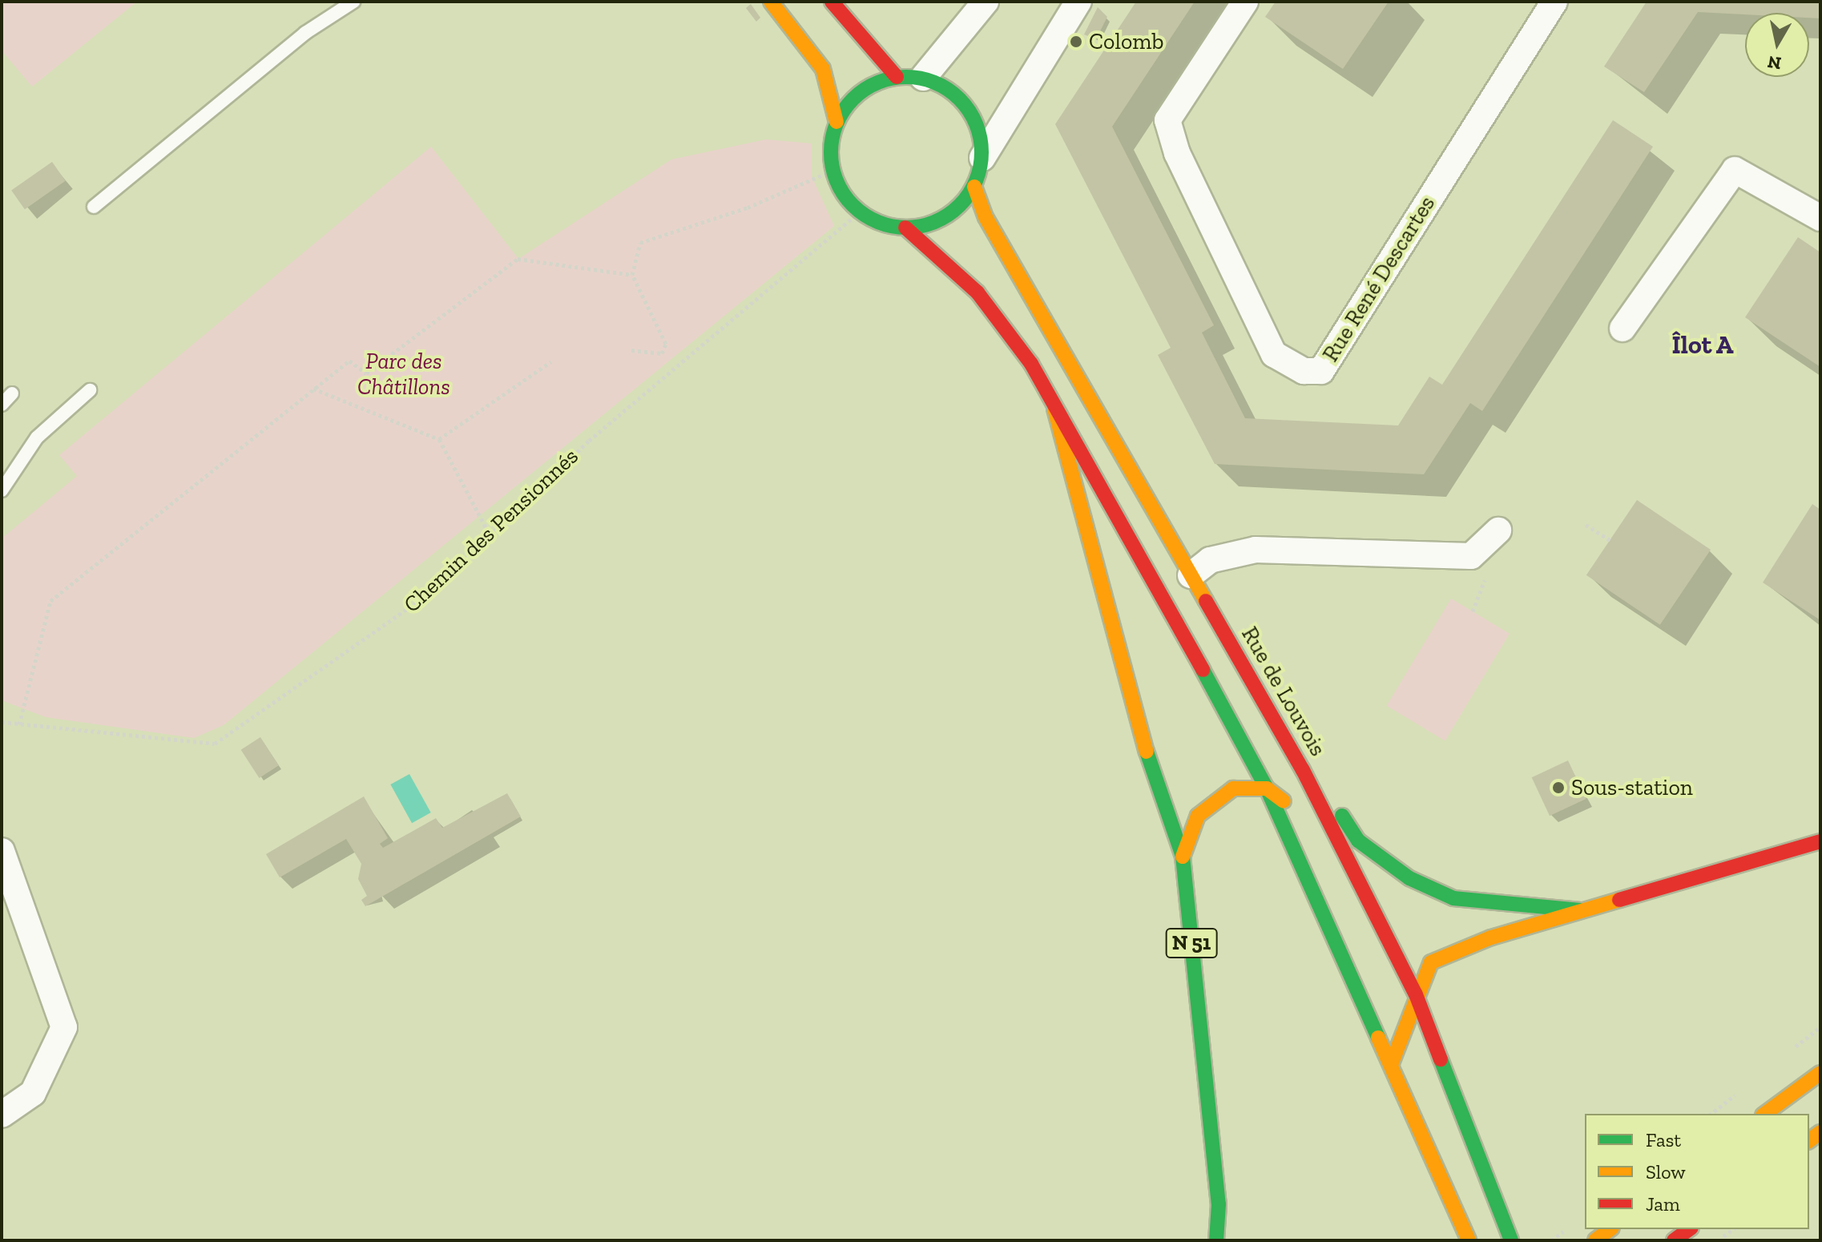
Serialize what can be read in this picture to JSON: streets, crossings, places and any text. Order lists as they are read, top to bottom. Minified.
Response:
{"streets":{"street":["Rue René Descartes","Rue de Louvois","N 51"],"path":["Chemin des Pensionnés"]},"crossings":[["Chemin des Pensionnés","Rue de Louvois"]],"districts":["Îlot A"],"parks":["Parc des Châtillons"],"places":["Colomb","Sous-station"],"legend":["Fast","Slow","Jam"],"north":"bottom"}
